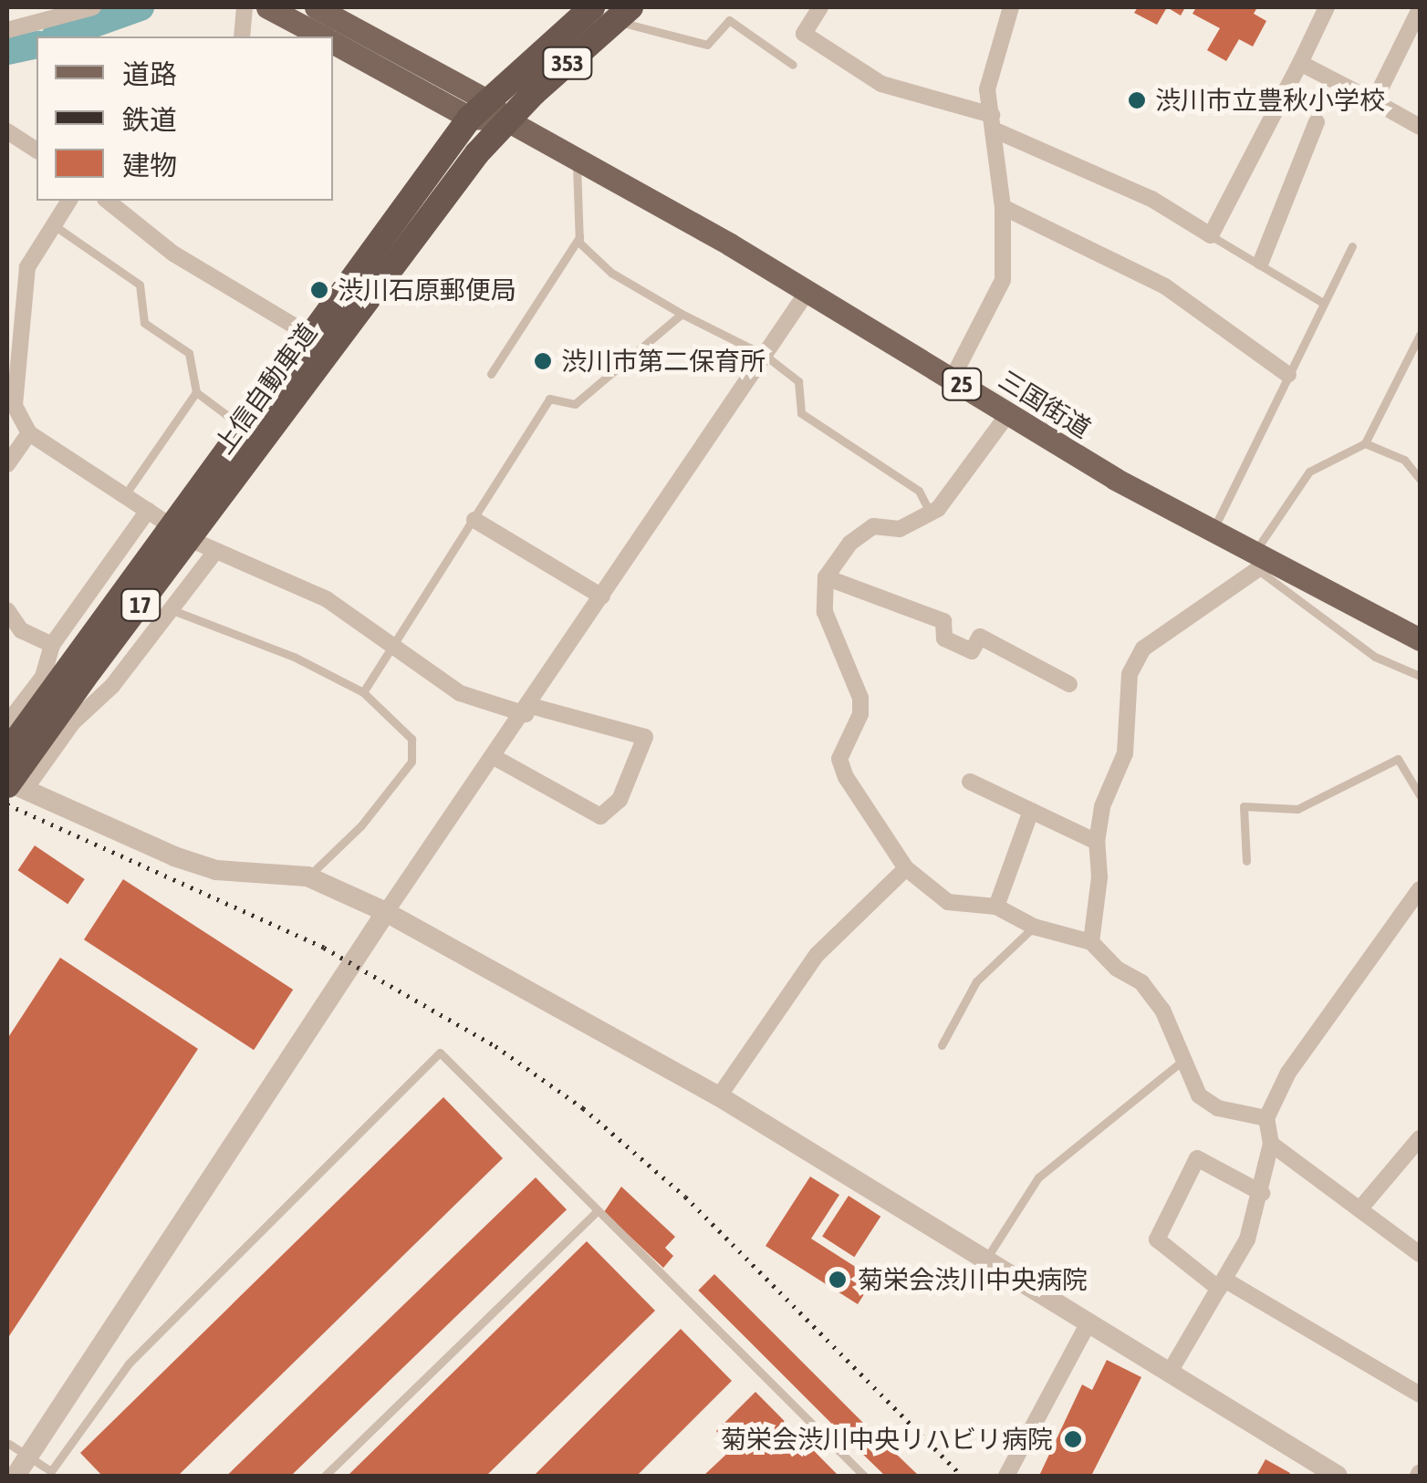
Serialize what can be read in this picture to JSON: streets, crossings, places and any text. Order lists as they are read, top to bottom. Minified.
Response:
{"streets":{"highway":["353","上信自動車道","17"],"main road":["25","三国街道"]},"crossings":[["25","上信自動車道"],["25","三国街道"],["上信自動車道","三国街道"]],"places":["渋川市立豊秋小学校","渋川石原郵便局","渋川市第二保育所","菊栄会渋川中央病院","菊栄会渋川中央リハビリ病院"],"legend":["道路","鉄道","建物"]}
